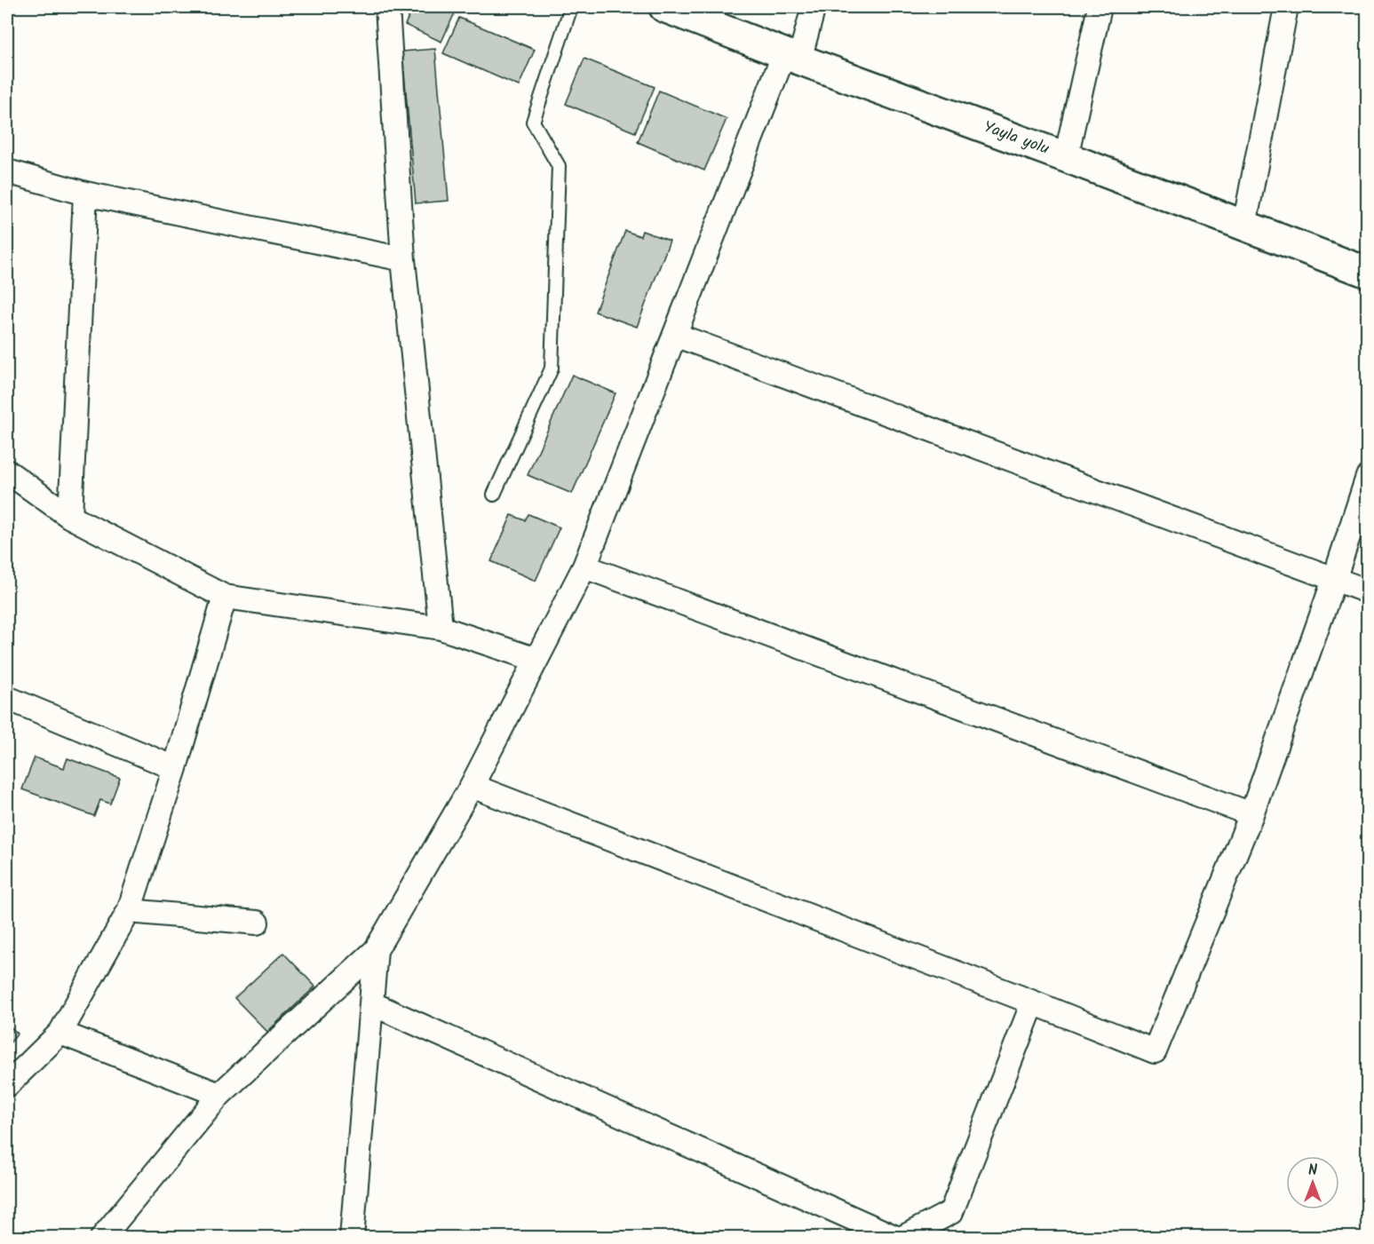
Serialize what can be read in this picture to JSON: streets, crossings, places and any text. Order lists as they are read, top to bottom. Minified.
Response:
{"streets":{"street":["Yayla yolu"]},"north":"top"}
